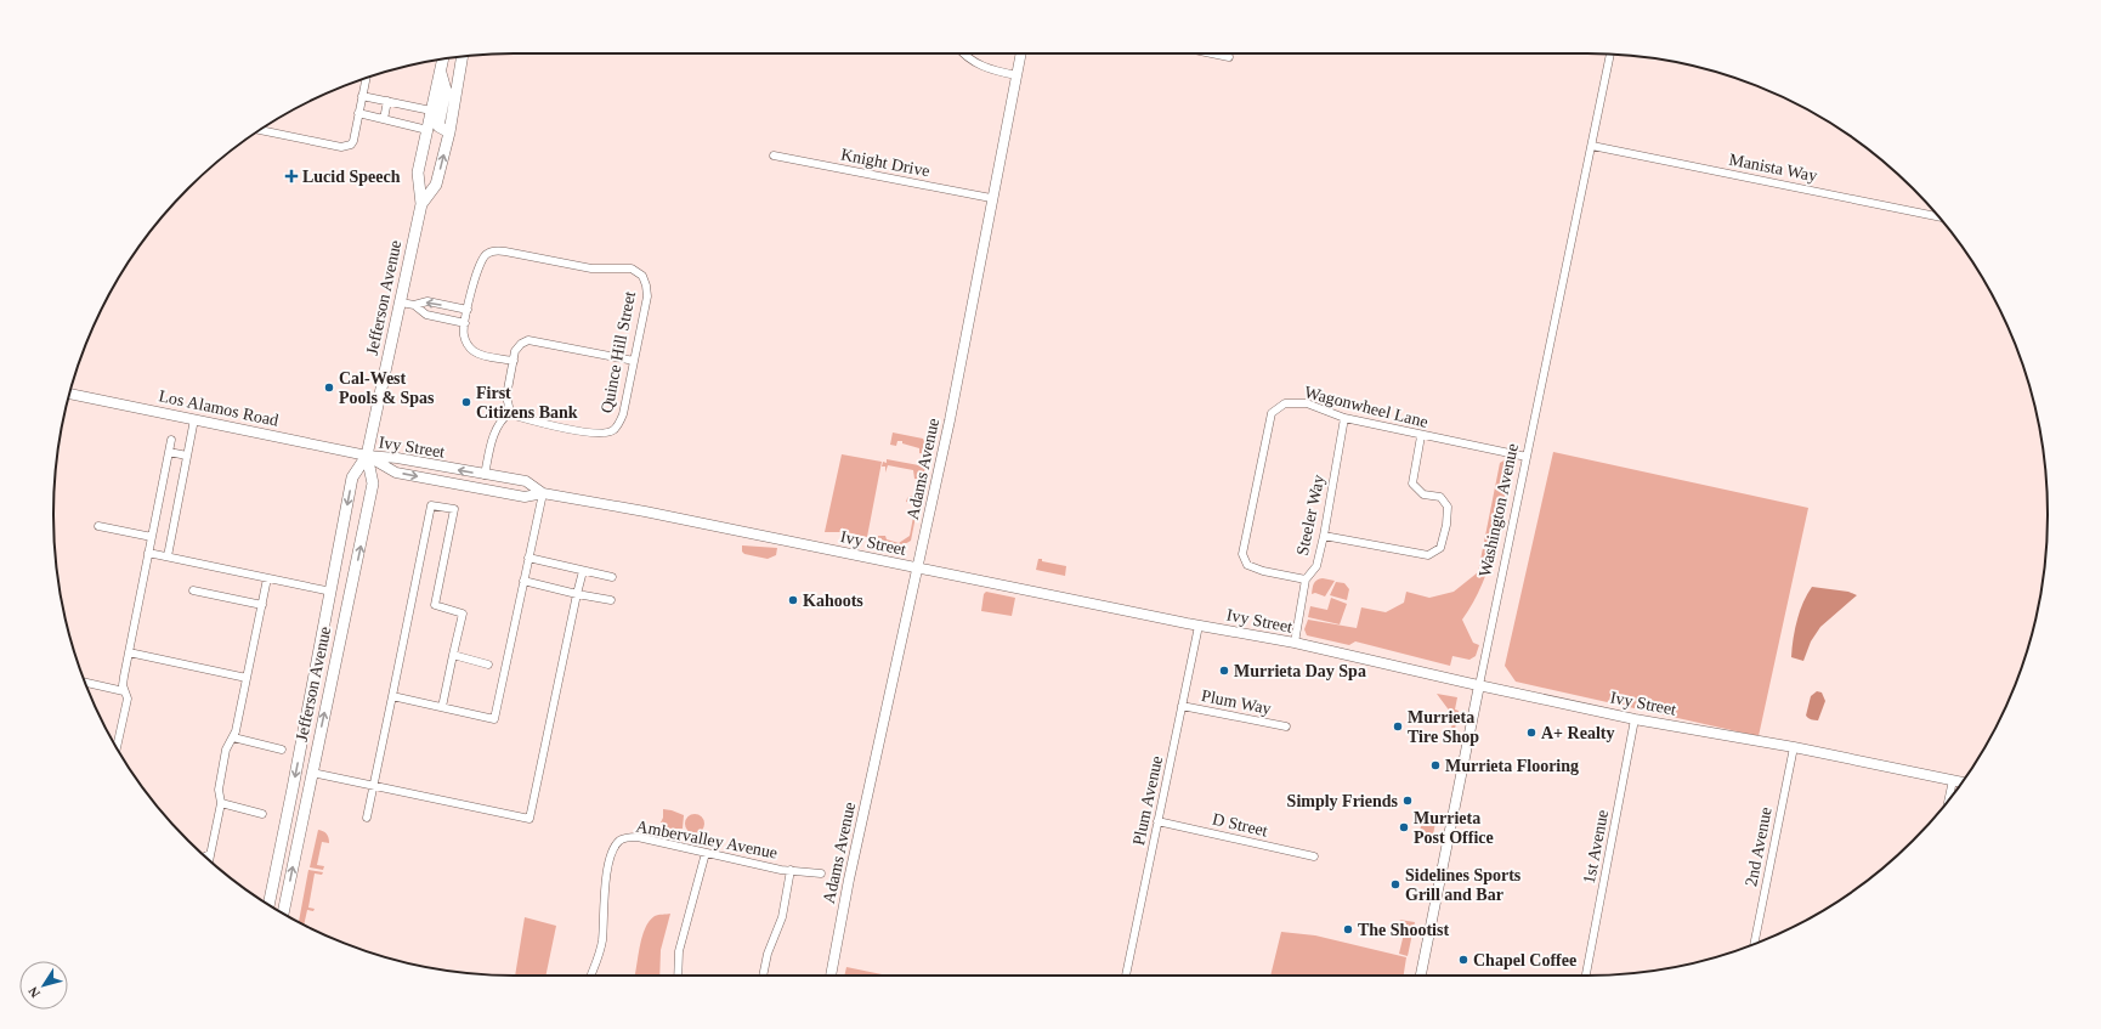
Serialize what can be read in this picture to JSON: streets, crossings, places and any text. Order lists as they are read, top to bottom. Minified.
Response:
{"streets":{"main road":["Jefferson Avenue"],"street":["Knight Drive","Manista Way","Quince Hill Street","Wagonwheel Lane","Los Alamos Road","Ivy Street","Adams Avenue","Washington Avenue","Steeler Way","Plum Way","Plum Avenue","D Street","Ambervalley Avenue","1st Avenue","2nd Avenue"]},"crossings":[["Knight Drive","Adams Avenue"],["Manista Way","Washington Avenue"],["Jefferson Avenue","Los Alamos Road"],["Jefferson Avenue","Ivy Street"],["Wagonwheel Lane","Washington Avenue"],["Wagonwheel Lane","Steeler Way"],["Los Alamos Road","Ivy Street"],["Ivy Street","Adams Avenue"],["Ivy Street","Washington Avenue"],["Ivy Street","Steeler Way"],["Ivy Street","Plum Avenue"],["Ivy Street","1st Avenue"],["Ivy Street","2nd Avenue"],["Plum Way","Plum Avenue"],["Plum Avenue","D Street"]],"places":{"health":["Lucid Speech"],"other":["Cal-West Pools & Spas","First Citizens Bank","Kahoots","Murrieta Day Spa","Murrieta Tire Shop","A+ Realty","Murrieta Flooring","Simply Friends","Murrieta Post Office","Sidelines Sports Grill and Bar","The Shootist","Chapel Coffee"]},"north":"bottom left"}
